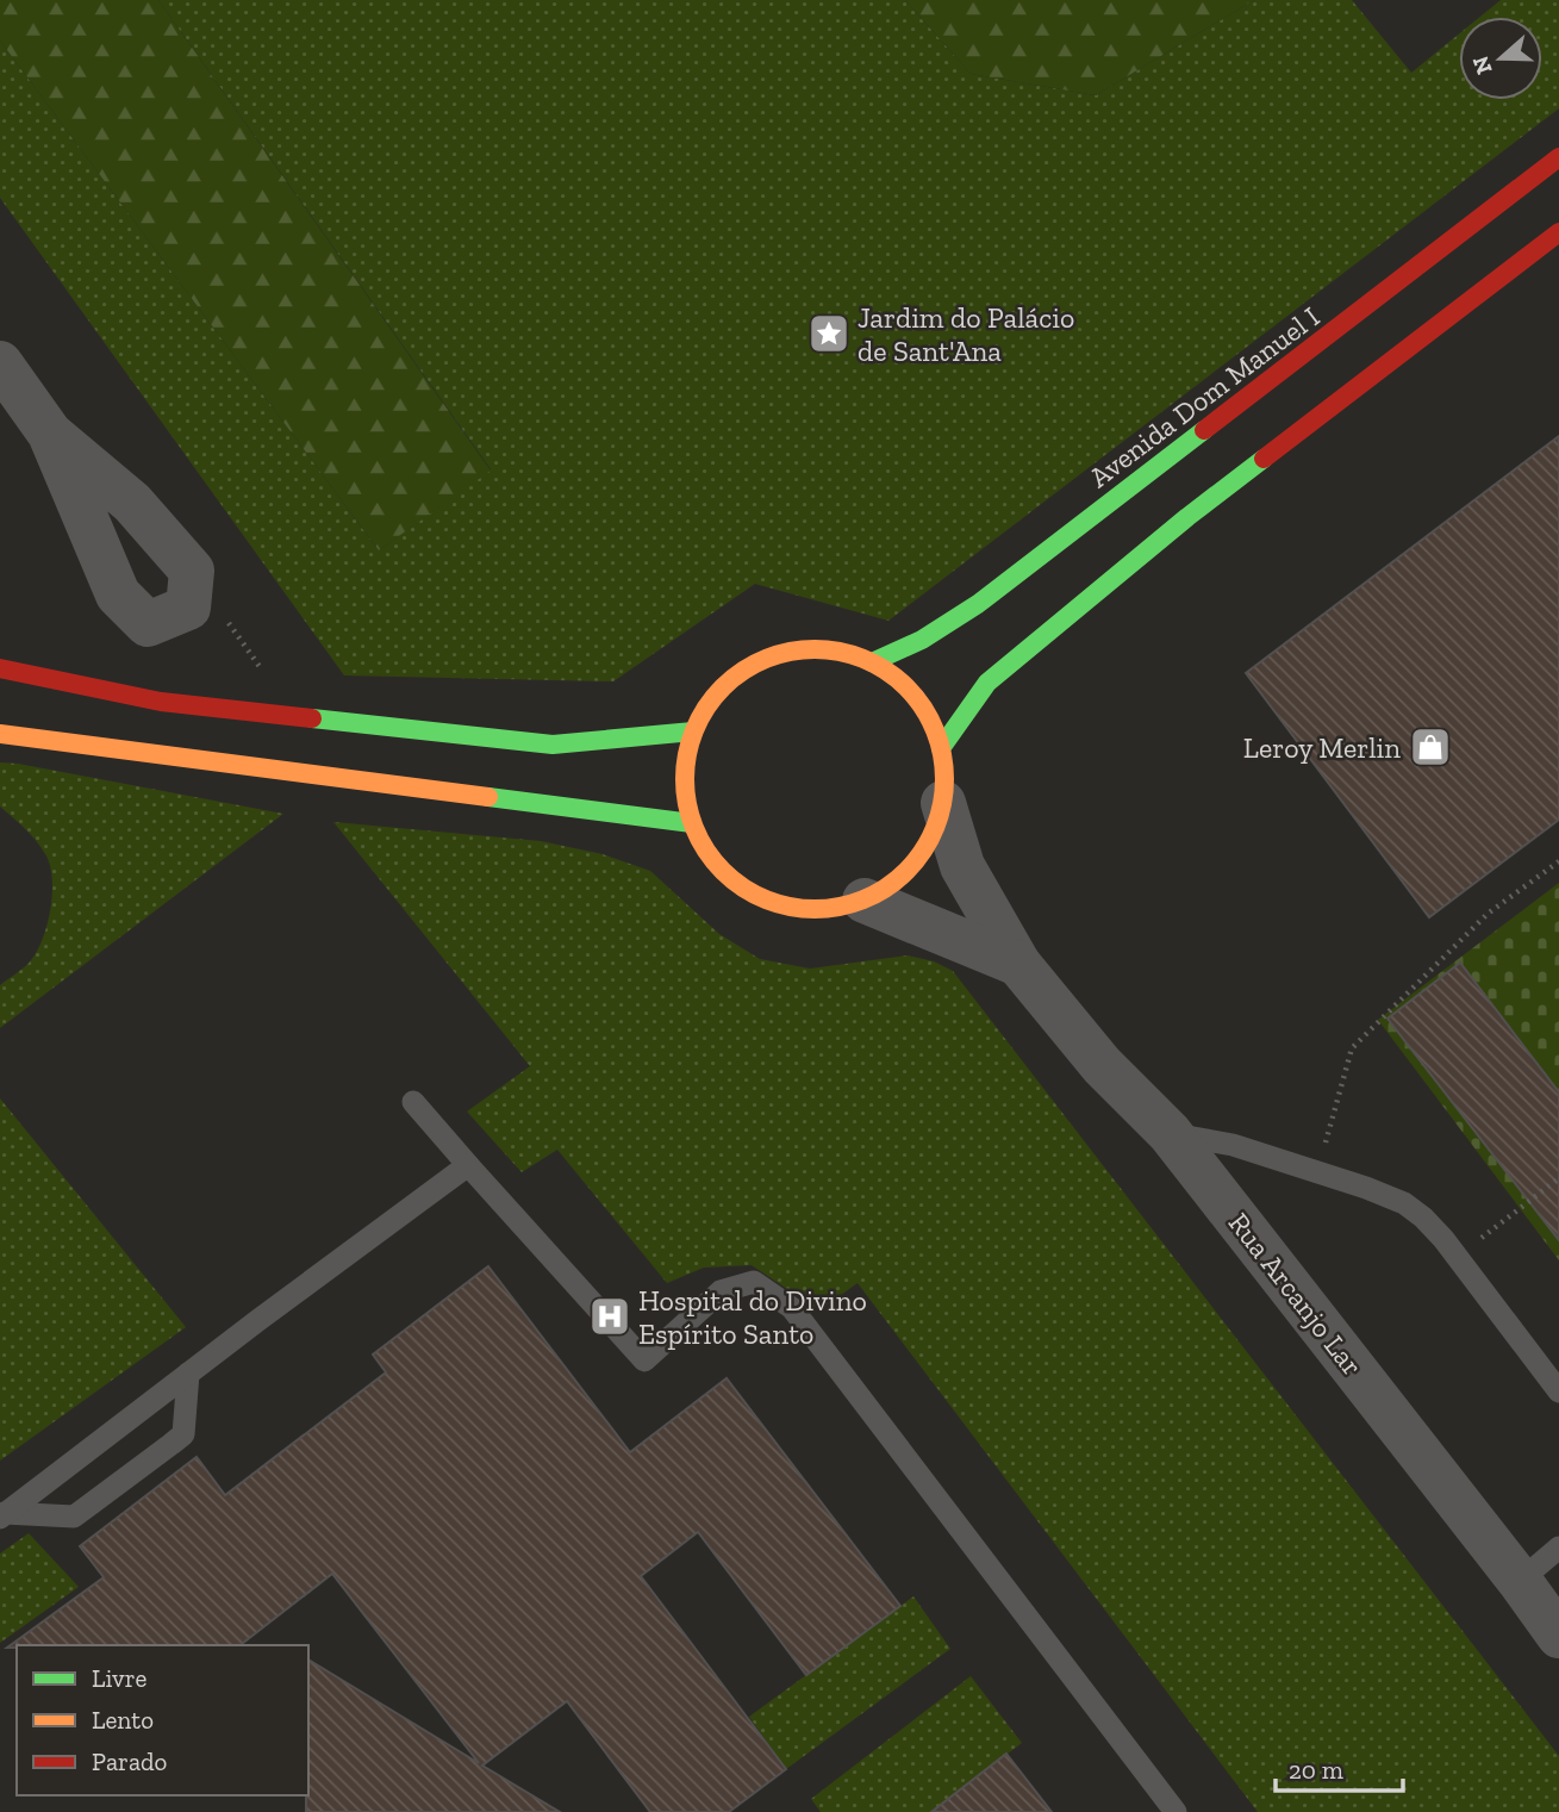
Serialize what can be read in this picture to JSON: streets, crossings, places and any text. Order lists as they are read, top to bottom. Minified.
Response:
{"streets":{"main road":["Avenida Dom Manuel I"],"street":["Rua Arcanjo Lar"]},"crossings":[["Avenida Dom Manuel I","Rua Arcanjo Lar"]],"places":{"place":["Jardim do Palácio de Sant'Ana"],"shop":["Leroy Merlin"],"hospital":["Hospital do Divino Espírito Santo"]},"legend":["Livre","Lento","Parado"],"scale_bar":"20 m","north":"left"}
